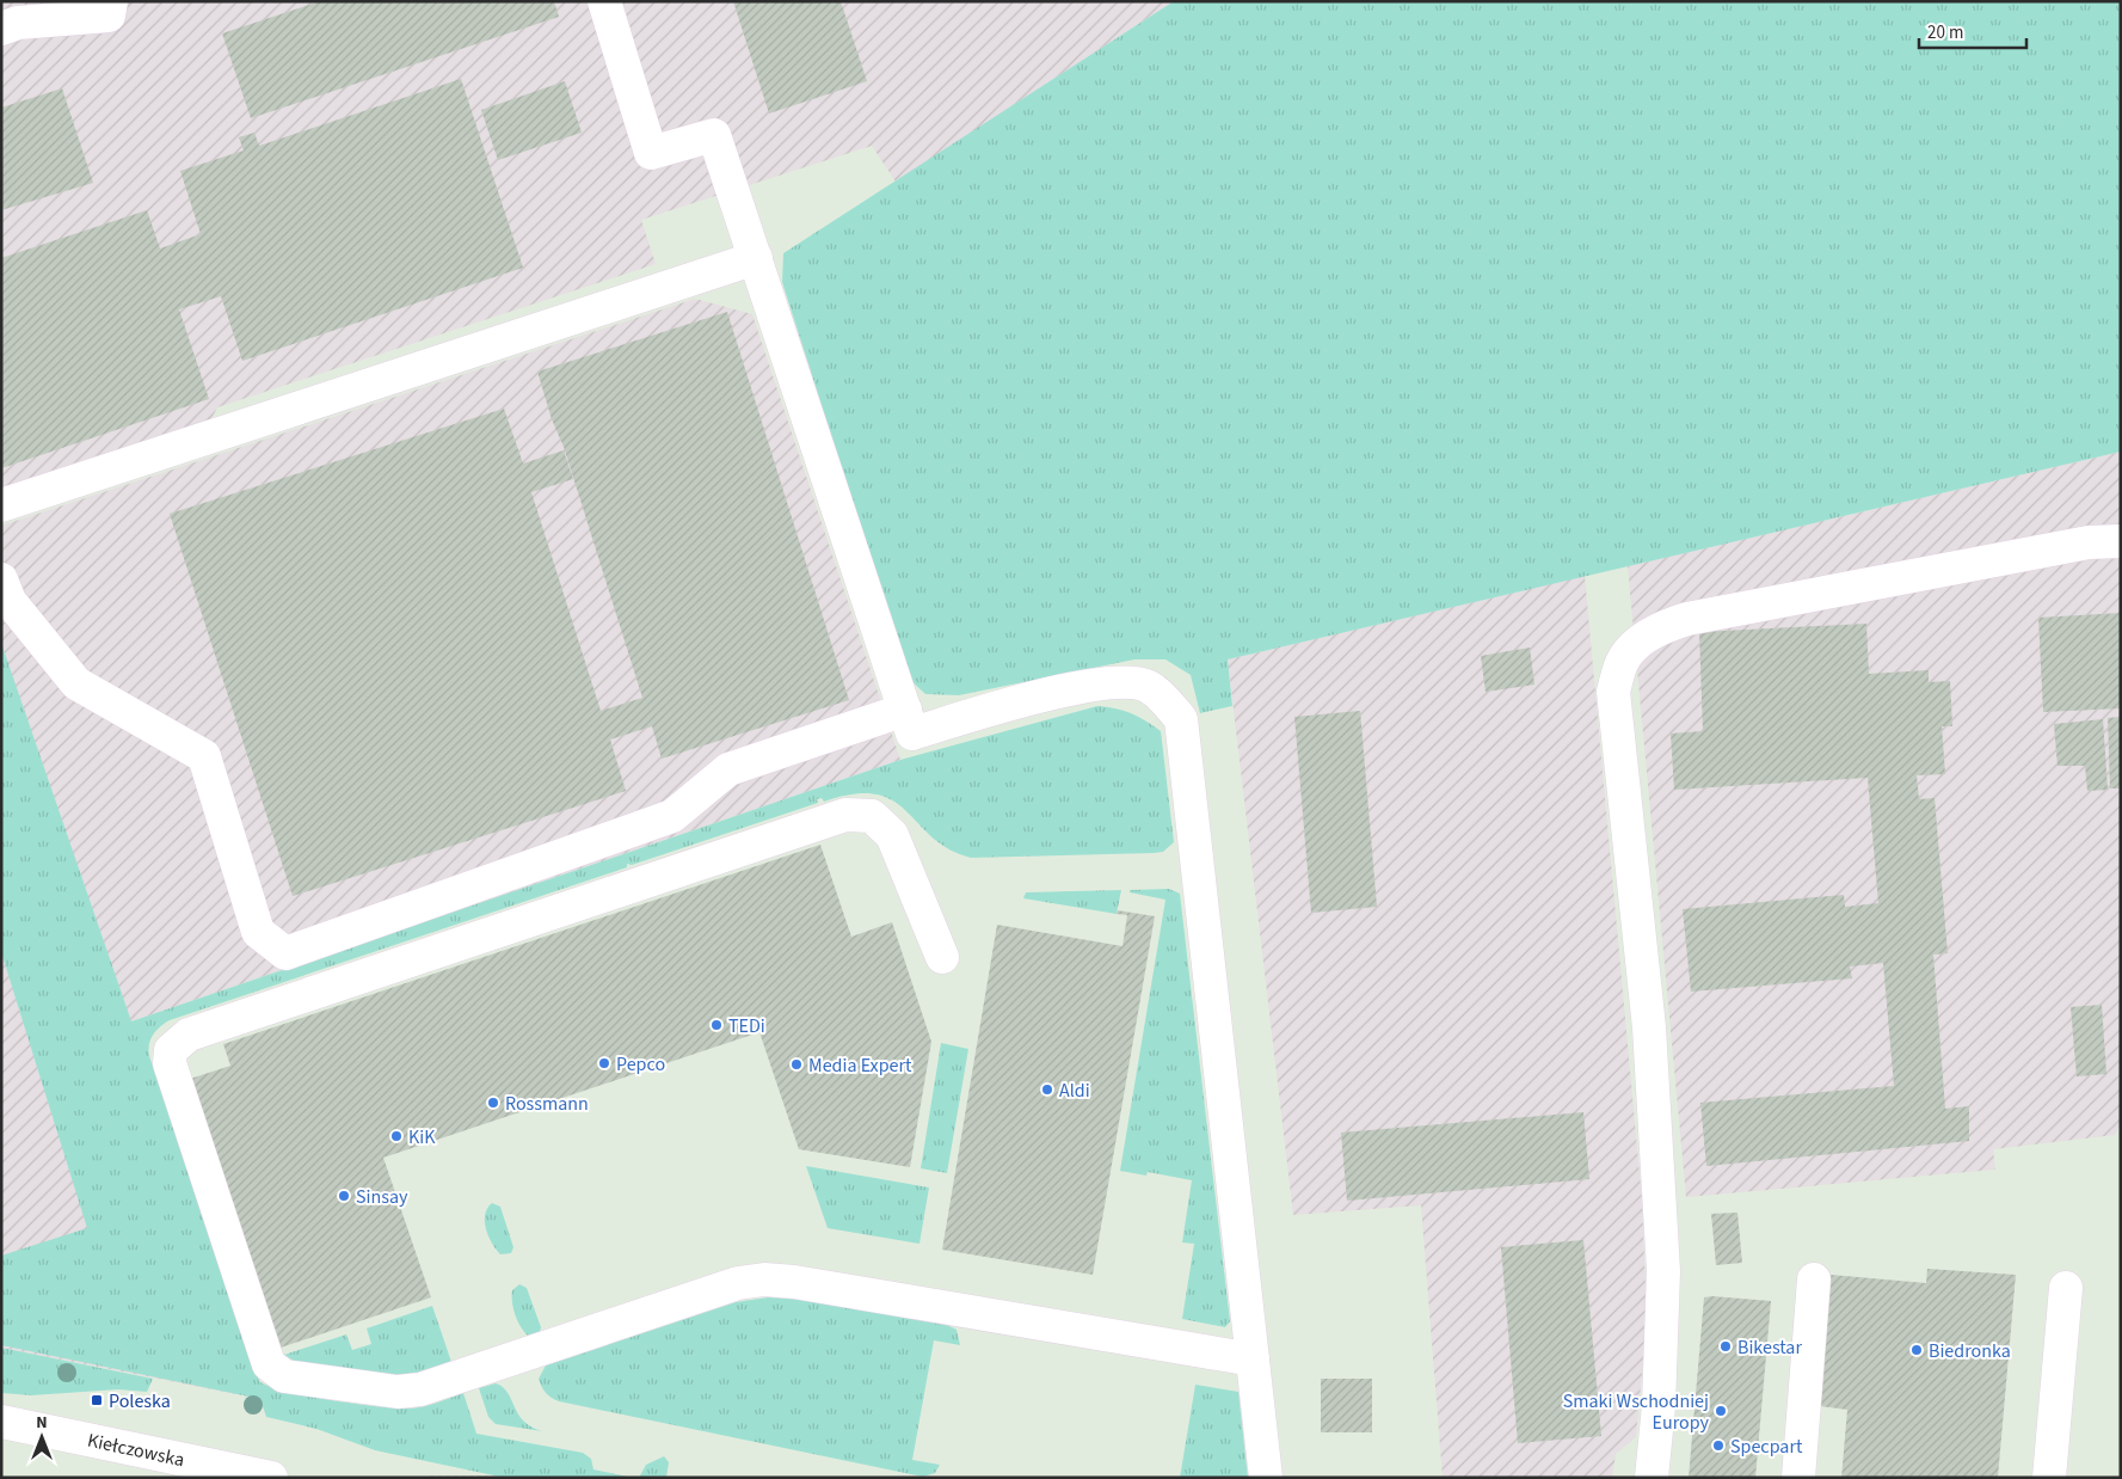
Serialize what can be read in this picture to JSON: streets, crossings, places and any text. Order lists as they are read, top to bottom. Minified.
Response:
{"streets":{"street":["Kiełczowska"]},"places":{"other":["TEDi","Pepco","Media Expert","Aldi","Rossmann","KiK","Sinsay","Bikestar","Biedronka","Smaki Wschodniej Europy","Specpart"],"transit":["Poleska"]},"scale_bar":"20 m","north":"top"}
